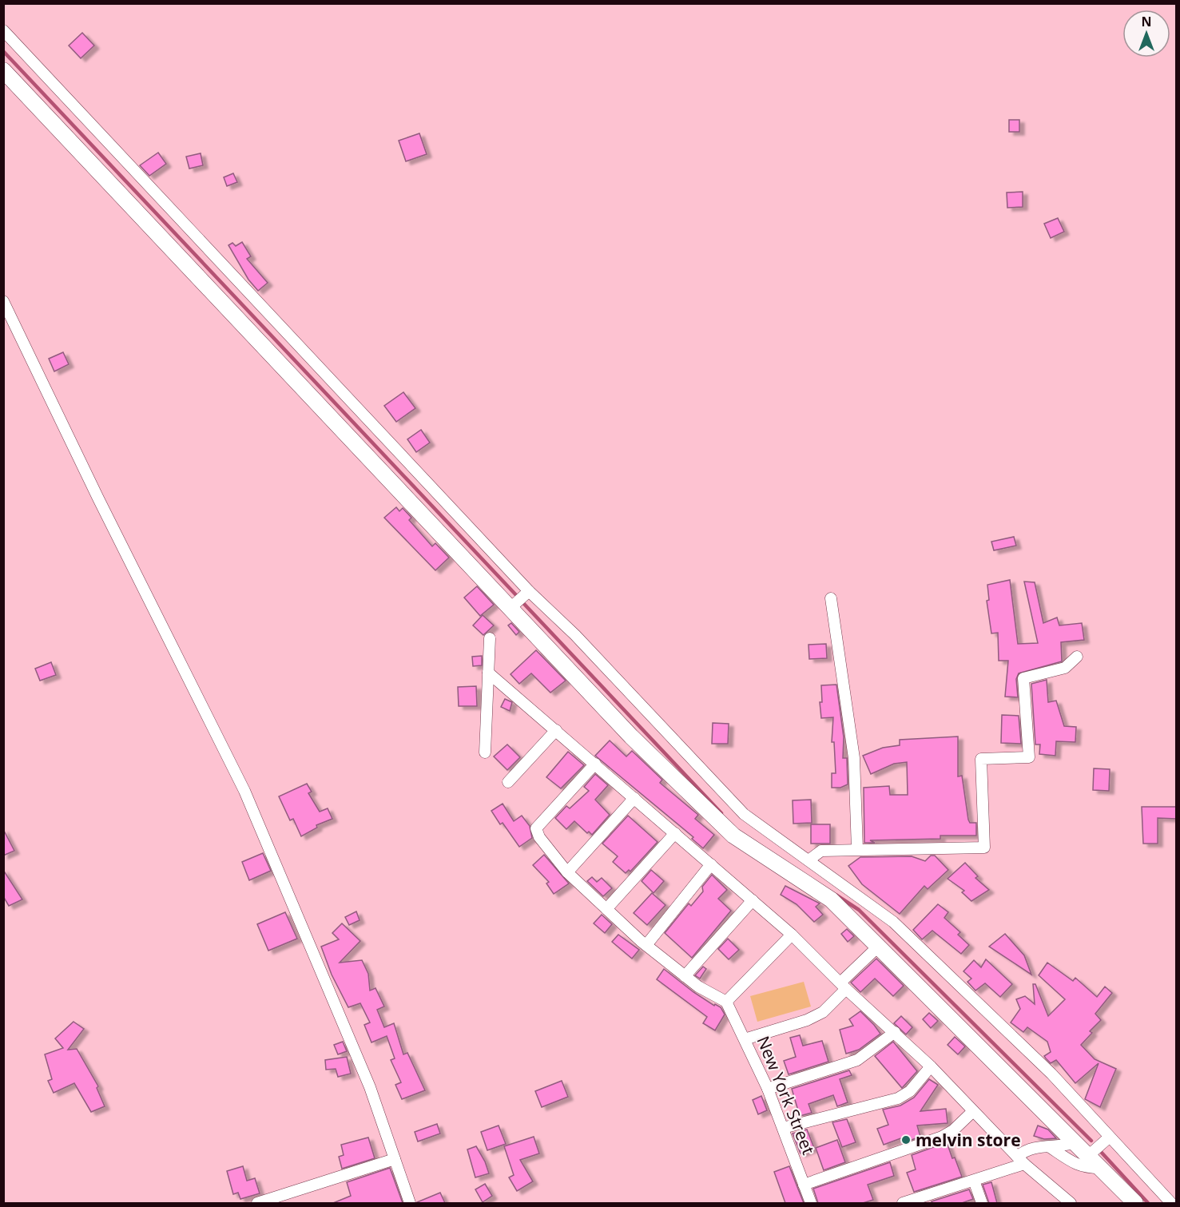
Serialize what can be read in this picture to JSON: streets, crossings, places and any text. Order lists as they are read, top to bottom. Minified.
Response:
{"streets":{"street":["New York Street"]},"places":["melvin store"],"north":"top"}
